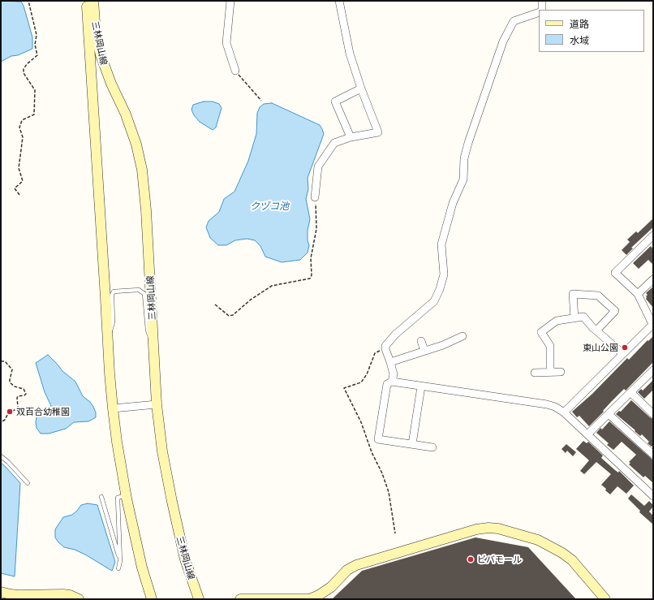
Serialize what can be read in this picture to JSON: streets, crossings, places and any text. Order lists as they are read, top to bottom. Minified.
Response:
{"streets":{"main road":["三林岡山線"]},"water":["クヅコ池"],"places":["東山公園","双百合幼稚園","ビバモール"],"legend":["道路","水域"]}
